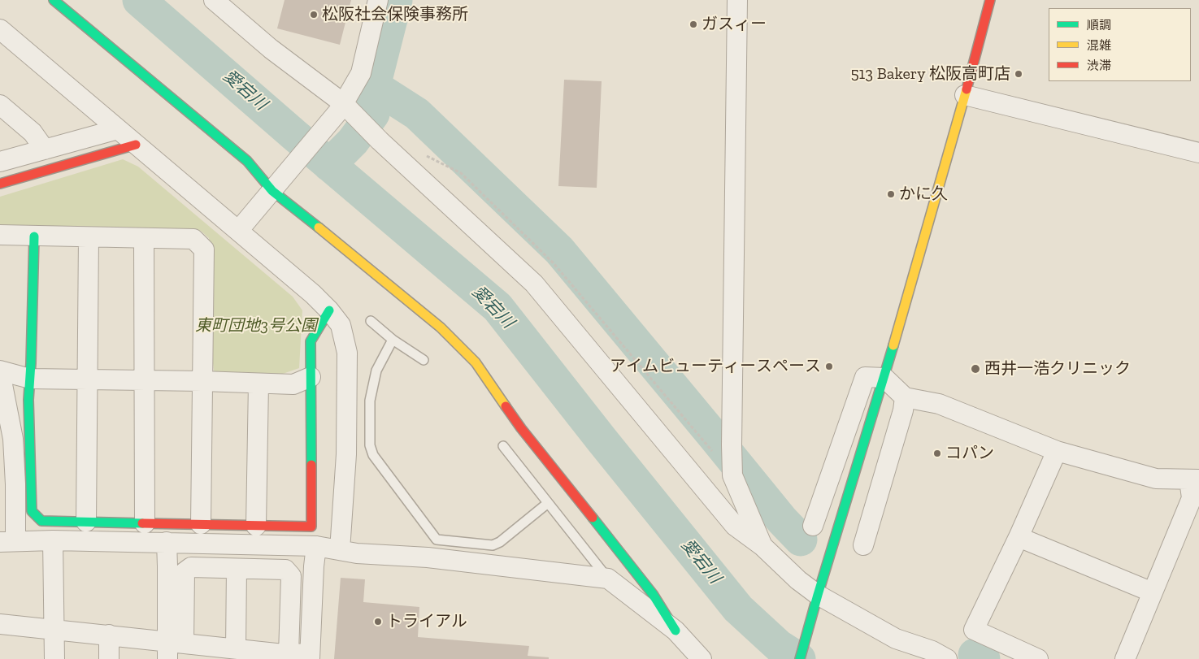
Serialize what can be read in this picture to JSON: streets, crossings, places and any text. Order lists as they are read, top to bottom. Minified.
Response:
{"water":["愛宕川"],"parks":["東町団地3号公園"],"places":["松阪社会保険事務所","ガスィー","513 Bakery 松阪高町店","かに久","アイムビューティースペース","西井一浩クリニック","コパン","トライアル"],"legend":["順調","混雑","渋滞"]}
